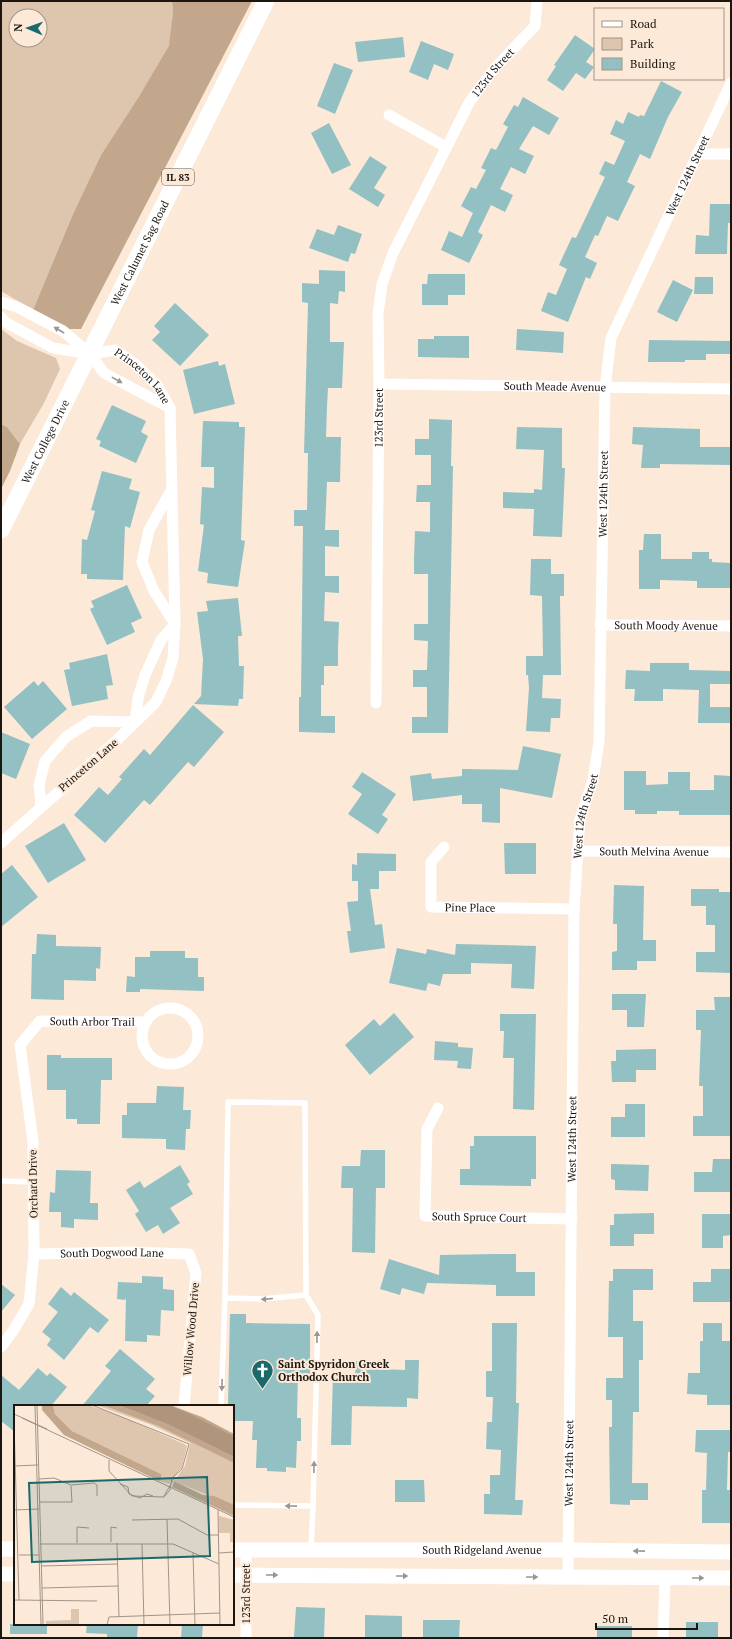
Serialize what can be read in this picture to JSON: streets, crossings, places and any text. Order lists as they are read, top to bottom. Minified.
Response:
{"streets":{"main road":["IL 83","West Calumet Sag Road","West College Drive","South Ridgeland Avenue"],"street":["123rd Street","West 124th Street","Princeton Lane","South Meade Avenue","South Moody Avenue","South Melvina Avenue","Pine Place","South Arbor Trail","Orchard Drive","South Spruce Court","South Dogwood Lane","Willow Wood Drive"]},"crossings":[["123rd Street","South Meade Avenue"],["123rd Street","South Ridgeland Avenue"],["West 124th Street","South Meade Avenue"],["West 124th Street","South Moody Avenue"],["West 124th Street","South Melvina Avenue"],["West 124th Street","Pine Place"],["West 124th Street","South Spruce Court"],["West 124th Street","South Ridgeland Avenue"],["West Calumet Sag Road","Princeton Lane"],["West Calumet Sag Road","West College Drive"],["Princeton Lane","West College Drive"],["South Arbor Trail","Orchard Drive"],["Orchard Drive","South Dogwood Lane"],["South Dogwood Lane","Willow Wood Drive"]],"places":{"church":["Saint Spyridon Greek Orthodox Church"]},"legend":["Road","Park","Building"],"scale_bar":"50 m","north":"left"}
